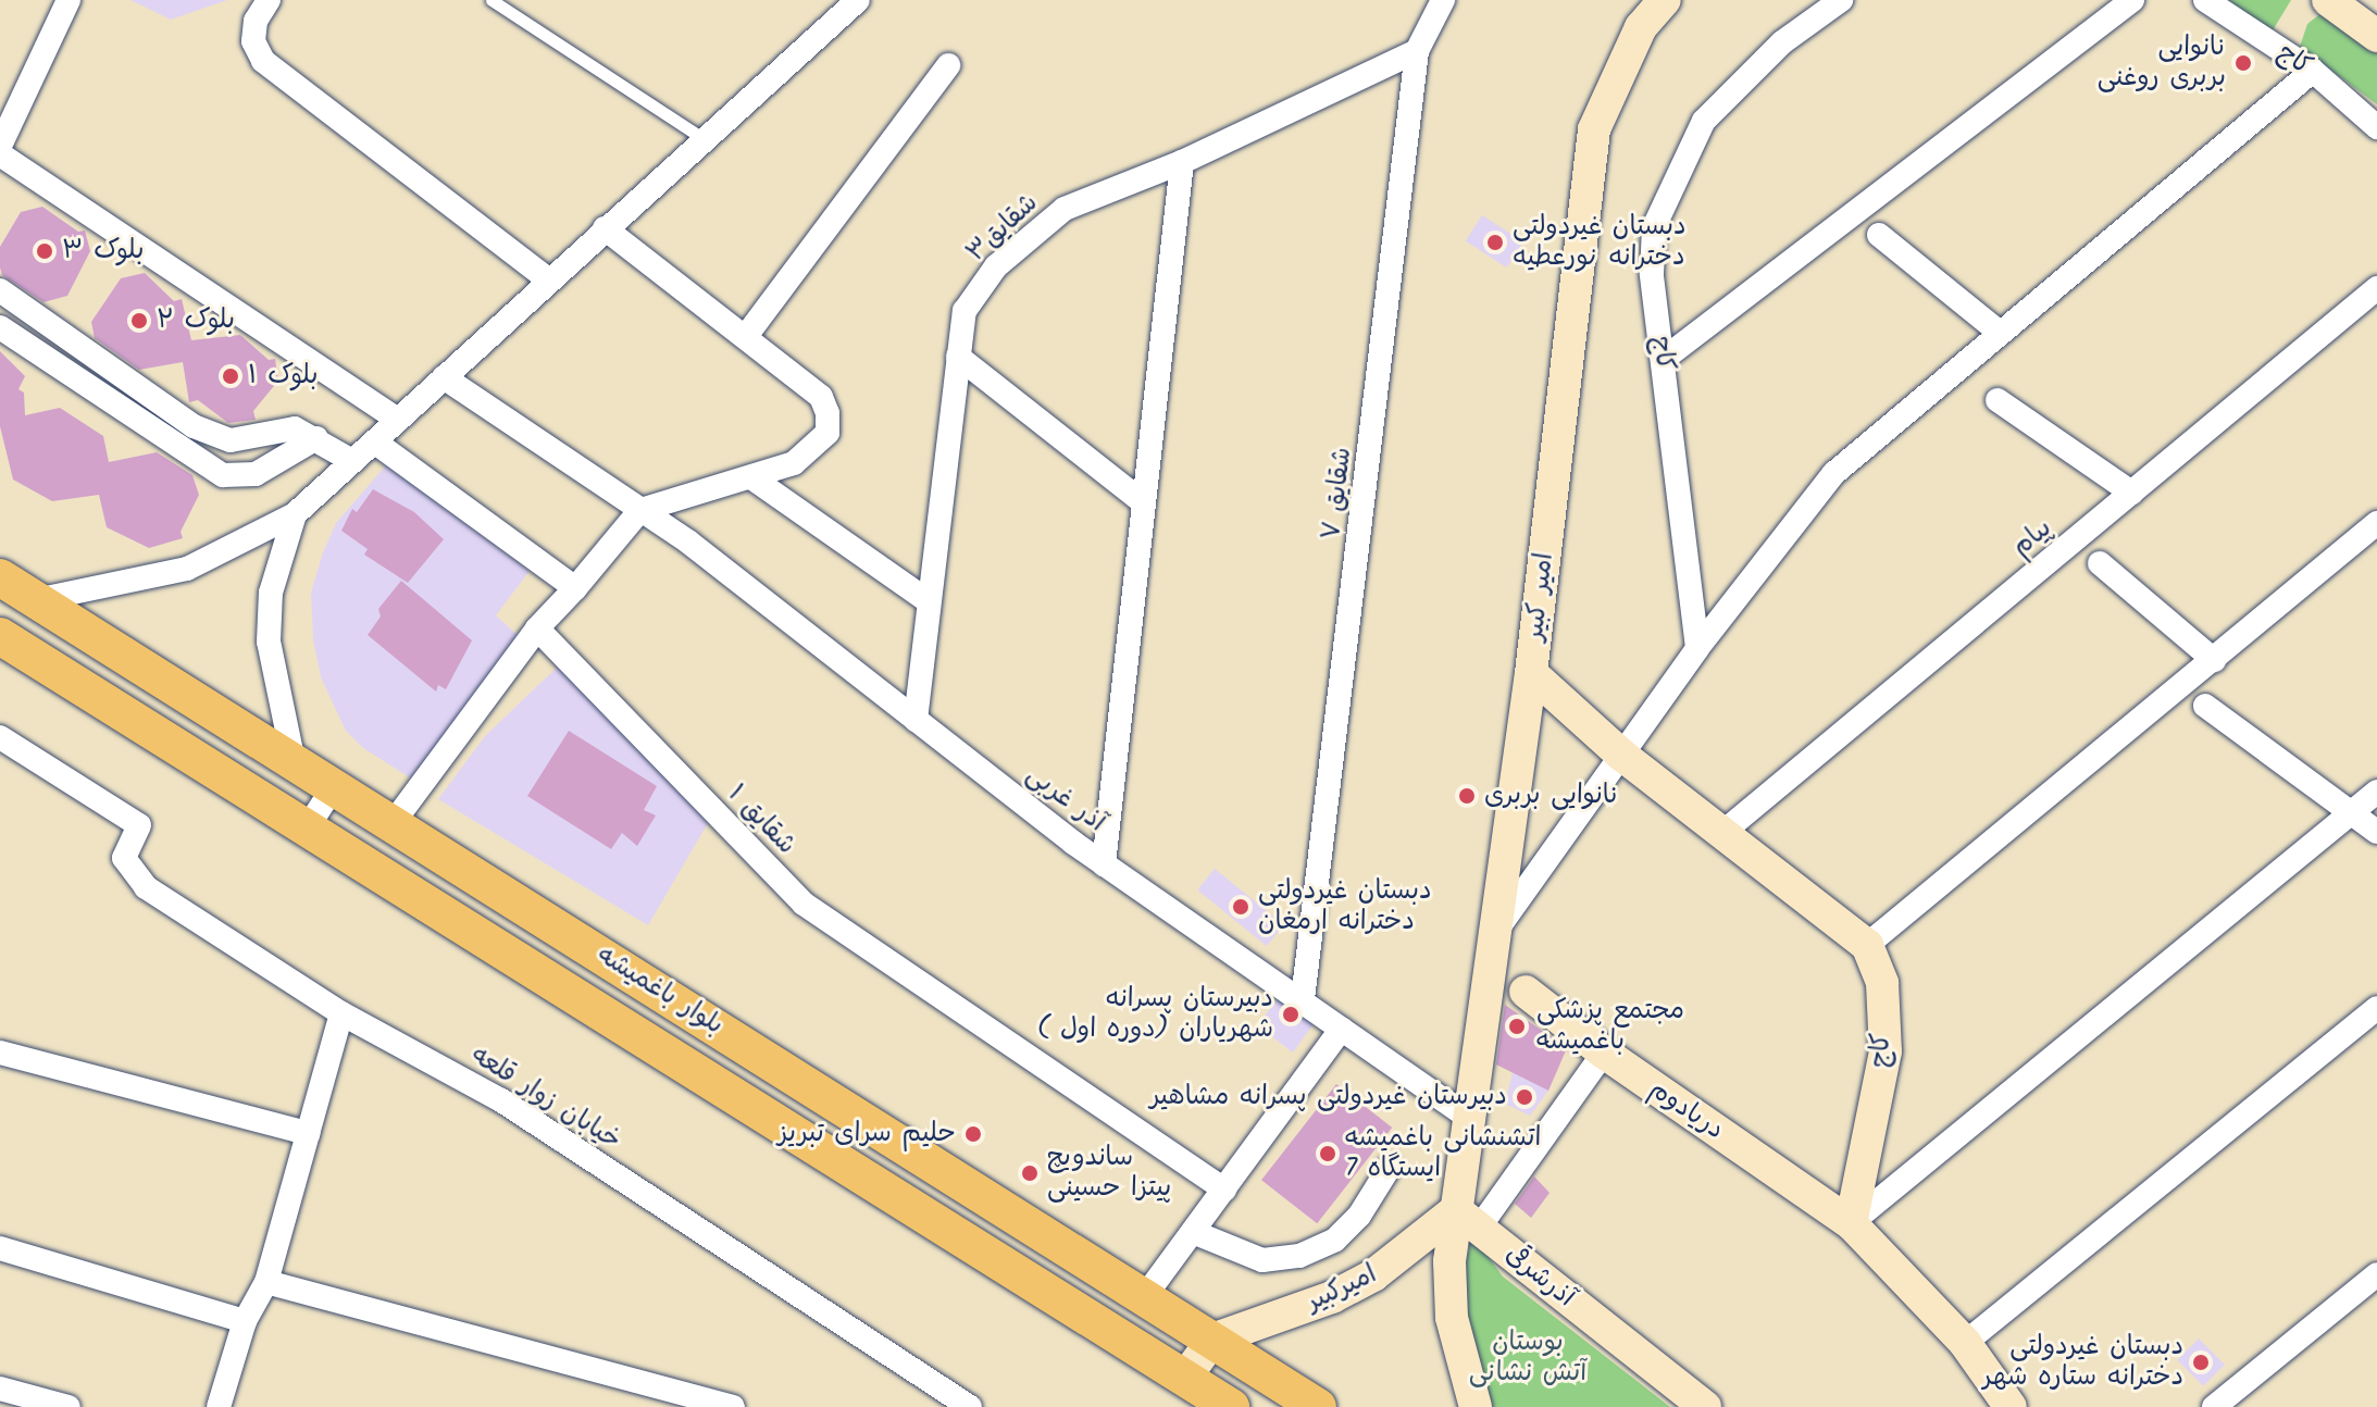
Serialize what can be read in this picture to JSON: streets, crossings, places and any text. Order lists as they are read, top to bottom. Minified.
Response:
{"streets":{"main road":["کاج","امیر کبیر","بلوار باغمیشه","دریادوم","آذرشرقی","امیرکبیر"],"street":["شقایق۳","شقایق ۷","پیام","آذر غربی","شقایق ۱","خیابان زوار قلعه"]},"crossings":[["کاج","دریادوم"],["شقایق۳","شقایق ۷"],["شقایق۳","آذر غربی"],["شقایق ۷","آذر غربی"],["امیر کبیر","آذر غربی"],["امیر کبیر","آذرشرقی"],["امیر کبیر","امیرکبیر"],["بلوار باغمیشه","امیرکبیر"],["آذرشرقی","امیرکبیر"]],"parks":["بوستان آتش نشانی"],"places":["نانوایی بربری روغنی","دبستان غیردولتی دخترانه نورعطیه","بلوک ۳","بلوک ۲","بلوک ۱","نانوایی بربری","دبستان غیردولتی دخترانه ارمغان","دبیرستان پسرانه شهریاران (دوره اول )","مجتمع پزشکی باغمیشه","دبیرستان غیردولتی پسرانه مشاهیر","حلیم سرای تبریز","اتشنشانی باغمیشه ایستگاه 7","ساندویچ پیتزا حسینی","دبستان غیردولتی دخترانه ستاره شهر"]}
